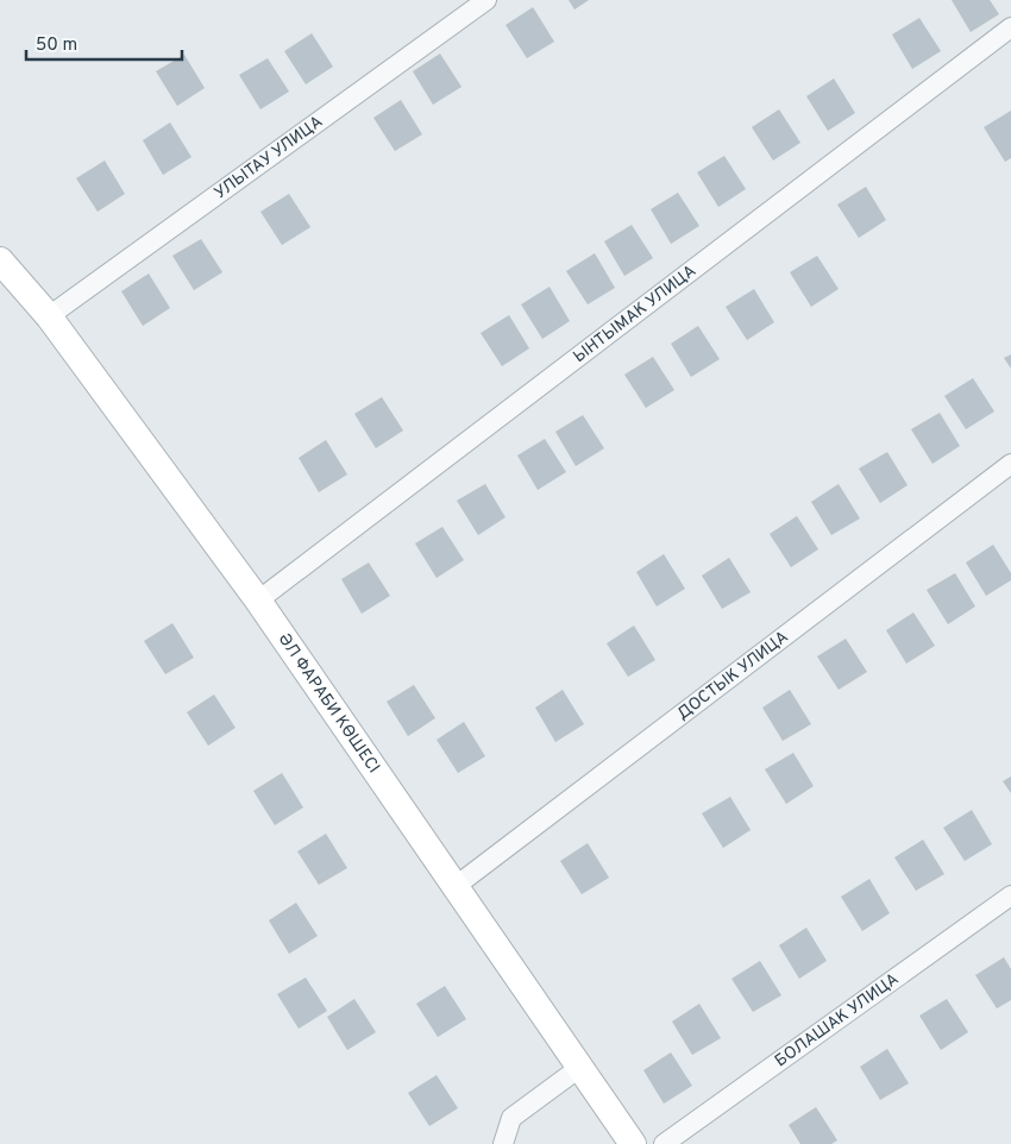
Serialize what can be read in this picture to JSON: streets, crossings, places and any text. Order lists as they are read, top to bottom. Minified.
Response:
{"streets":{"street":["УЛЫТАУ УЛИЦА","ЫНТЫМАК УЛИЦА","ДОСТЫК УЛИЦА","ӘЛ ФАРАБИ КӨШЕСІ","БОЛАШАК УЛИЦА"]},"crossings":[["УЛЫТАУ УЛИЦА","ӘЛ ФАРАБИ КӨШЕСІ"],["ЫНТЫМАК УЛИЦА","ӘЛ ФАРАБИ КӨШЕСІ"],["ДОСТЫК УЛИЦА","ӘЛ ФАРАБИ КӨШЕСІ"]],"scale_bar":"50 m"}
